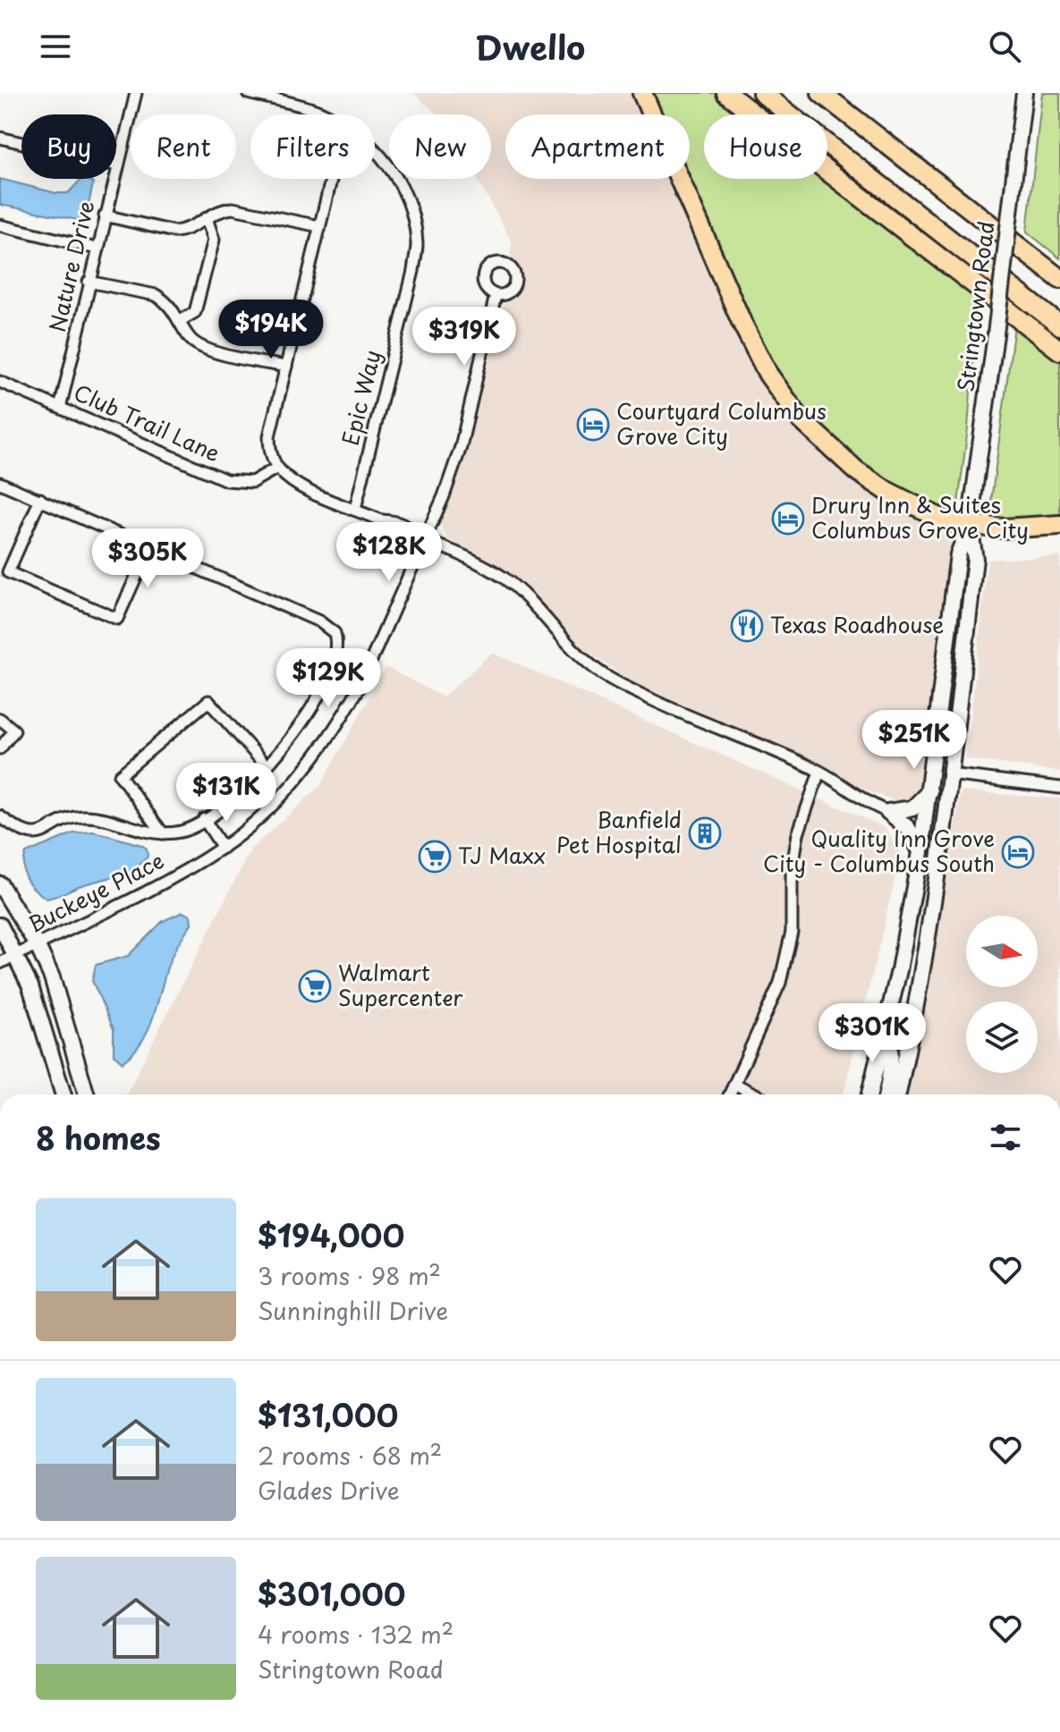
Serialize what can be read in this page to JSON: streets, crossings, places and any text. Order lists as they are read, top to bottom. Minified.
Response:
{"streets":{"main road":["Stringtown Road"],"street":["Nature Drive","Epic Way","Club Trail Lane","Buckeye Place"]},"crossings":[["Nature Drive","Club Trail Lane"]],"places":{"hotel":["Courtyard Columbus Grove City","Drury Inn & Suites Columbus Grove City","Quality Inn Grove City - Columbus South"],"restaurant":["Texas Roadhouse"],"building":["Banfield Pet Hospital"],"supermarket":["TJ Maxx","Walmart Supercenter"]},"north":"right","page":{"header":"Dwello","chip":["Buy","Rent","Filters","New","Apartment","House"],"price":["$194K","$319K","$128K","$305K","$129K","$251K","$131K","$301K"],"heading":"8 homes","list":[{"name":"$194,000","note":"3 rooms · 98 m² · Sunninghill Drive"},{"name":"$131,000","note":"2 rooms · 68 m² · Glades Drive"},{"name":"$301,000","note":"4 rooms · 132 m² · Stringtown Road"}]}}
